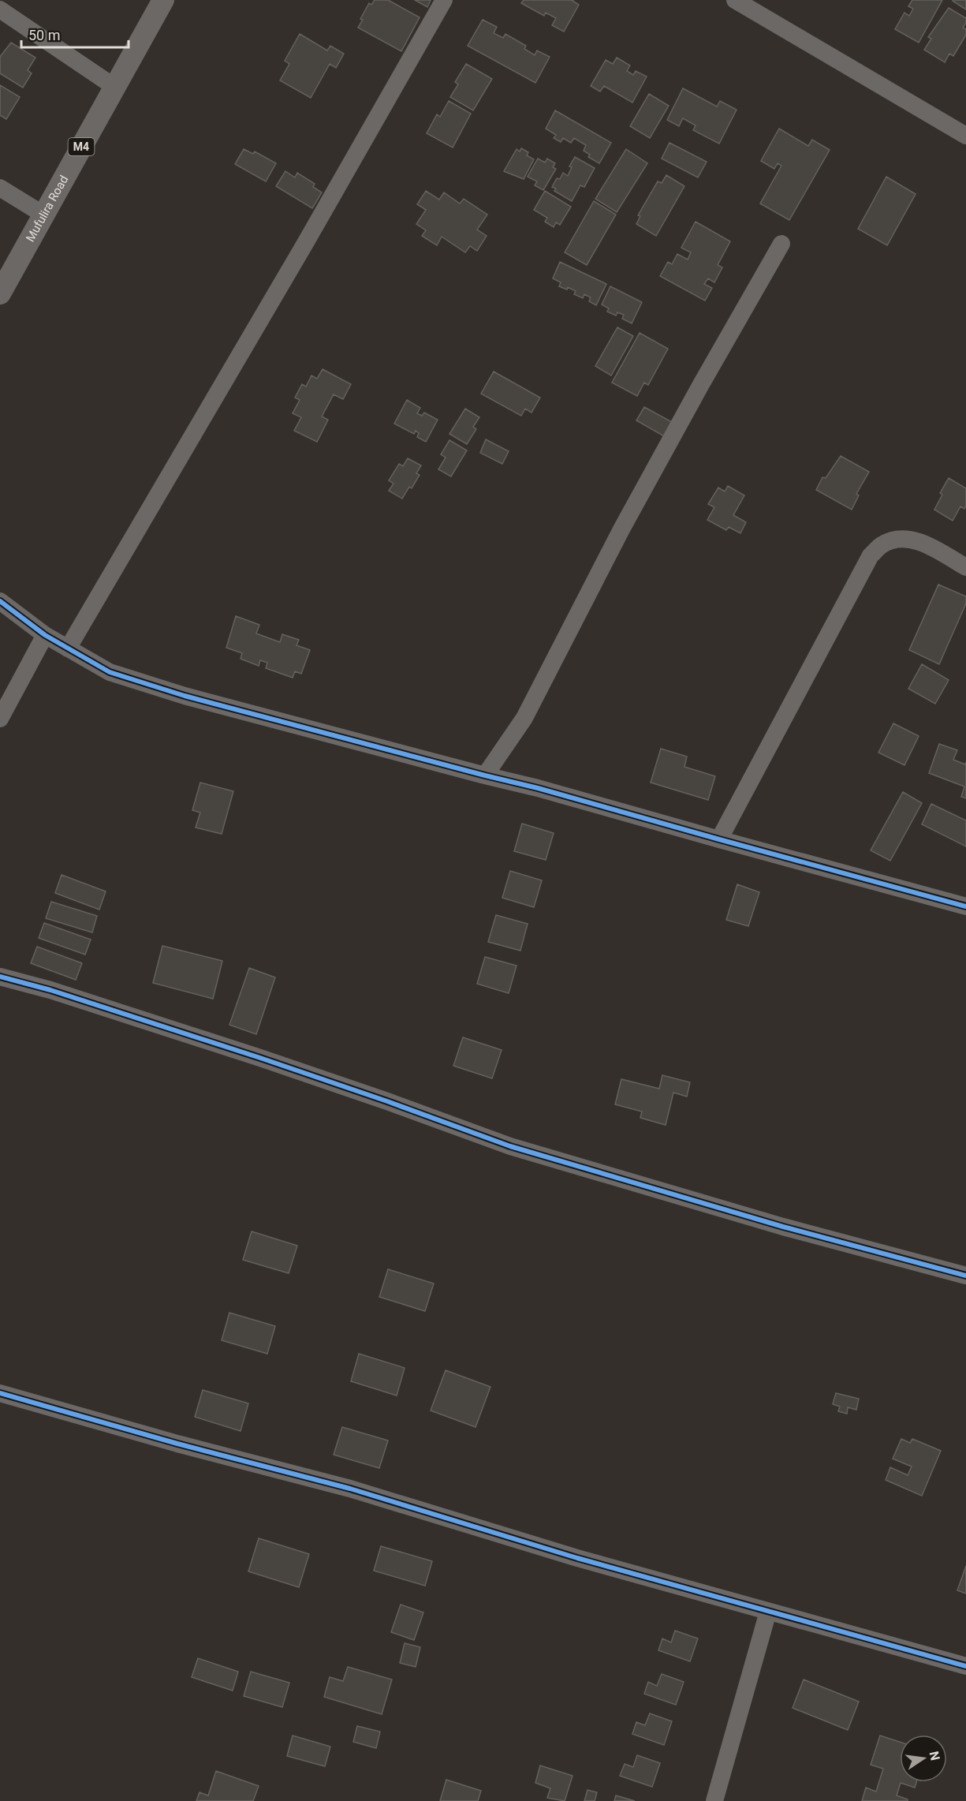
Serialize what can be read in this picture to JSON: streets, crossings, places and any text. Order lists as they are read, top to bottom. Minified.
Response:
{"streets":{"main road":["M4","Mufulira Road"]},"scale_bar":"50 m","north":"right"}
